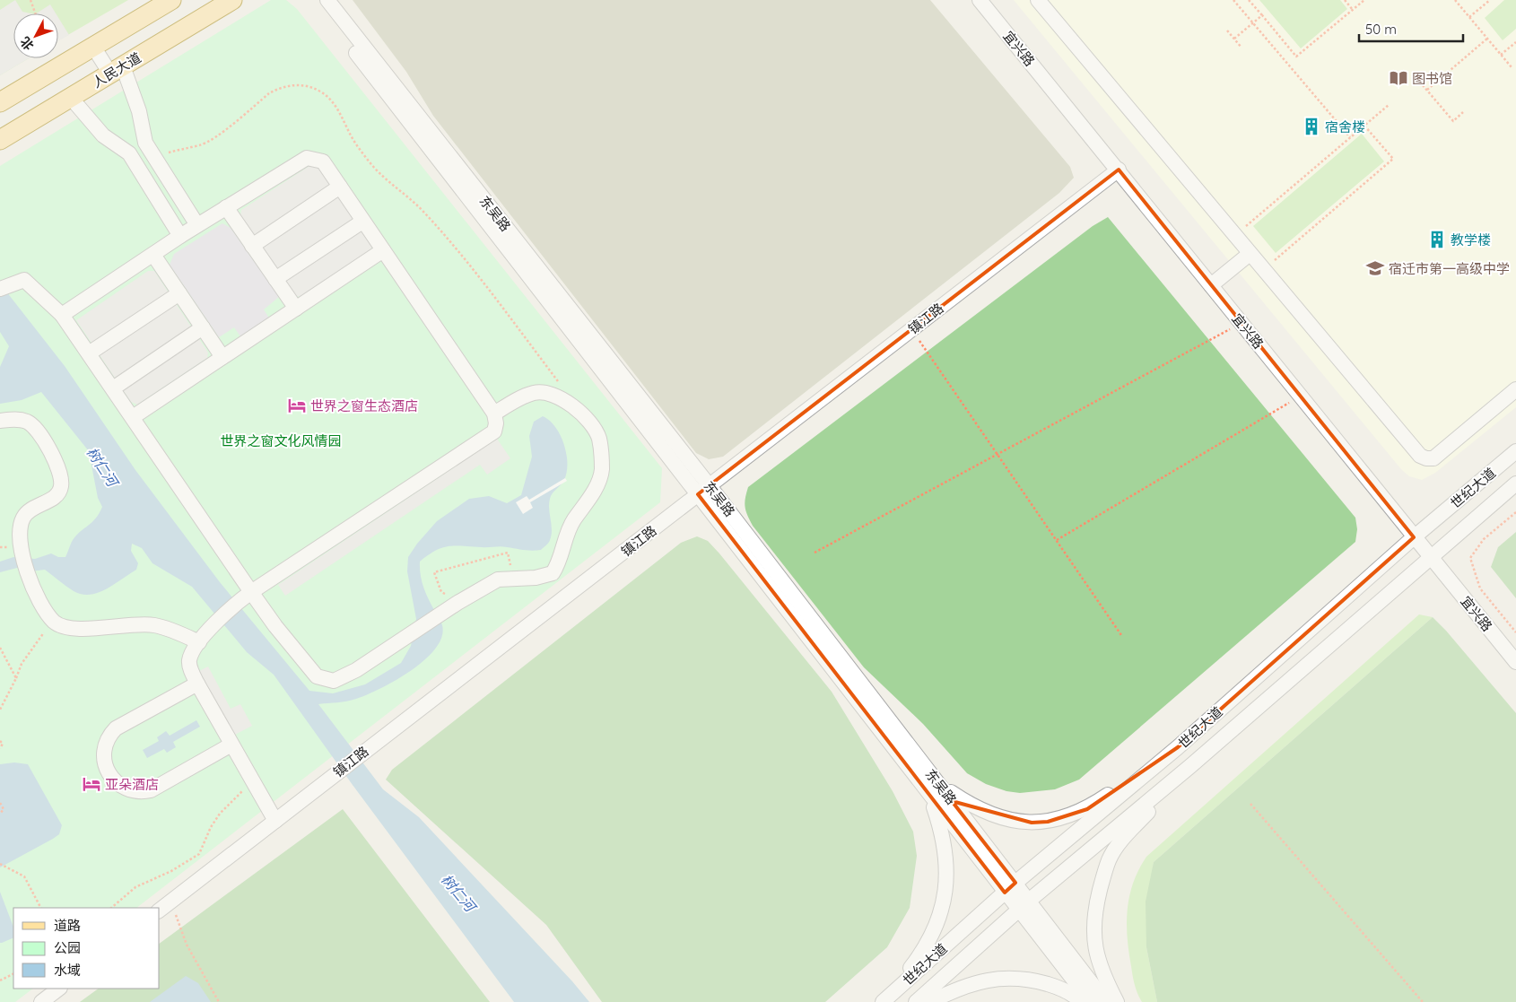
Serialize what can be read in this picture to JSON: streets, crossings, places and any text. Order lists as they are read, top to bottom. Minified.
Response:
{"streets":{"main road":["人民大道"],"street":["宜兴路","东吴路","镇江路","世纪大道"]},"crossings":[["宜兴路","镇江路"],["宜兴路","世纪大道"],["东吴路","镇江路"],["东吴路","世纪大道"]],"water":["树仁河"],"parks":["世界之窗文化风情园"],"places":{"library":["图书馆"],"building":["宿舍楼","教学楼"],"school or university":["宿迁市第一高级中学"],"hotel":["世界之窗生态酒店","亚朵酒店"]},"legend":["道路","公园","水域"],"scale_bar":"50 m","north":"bottom left"}
